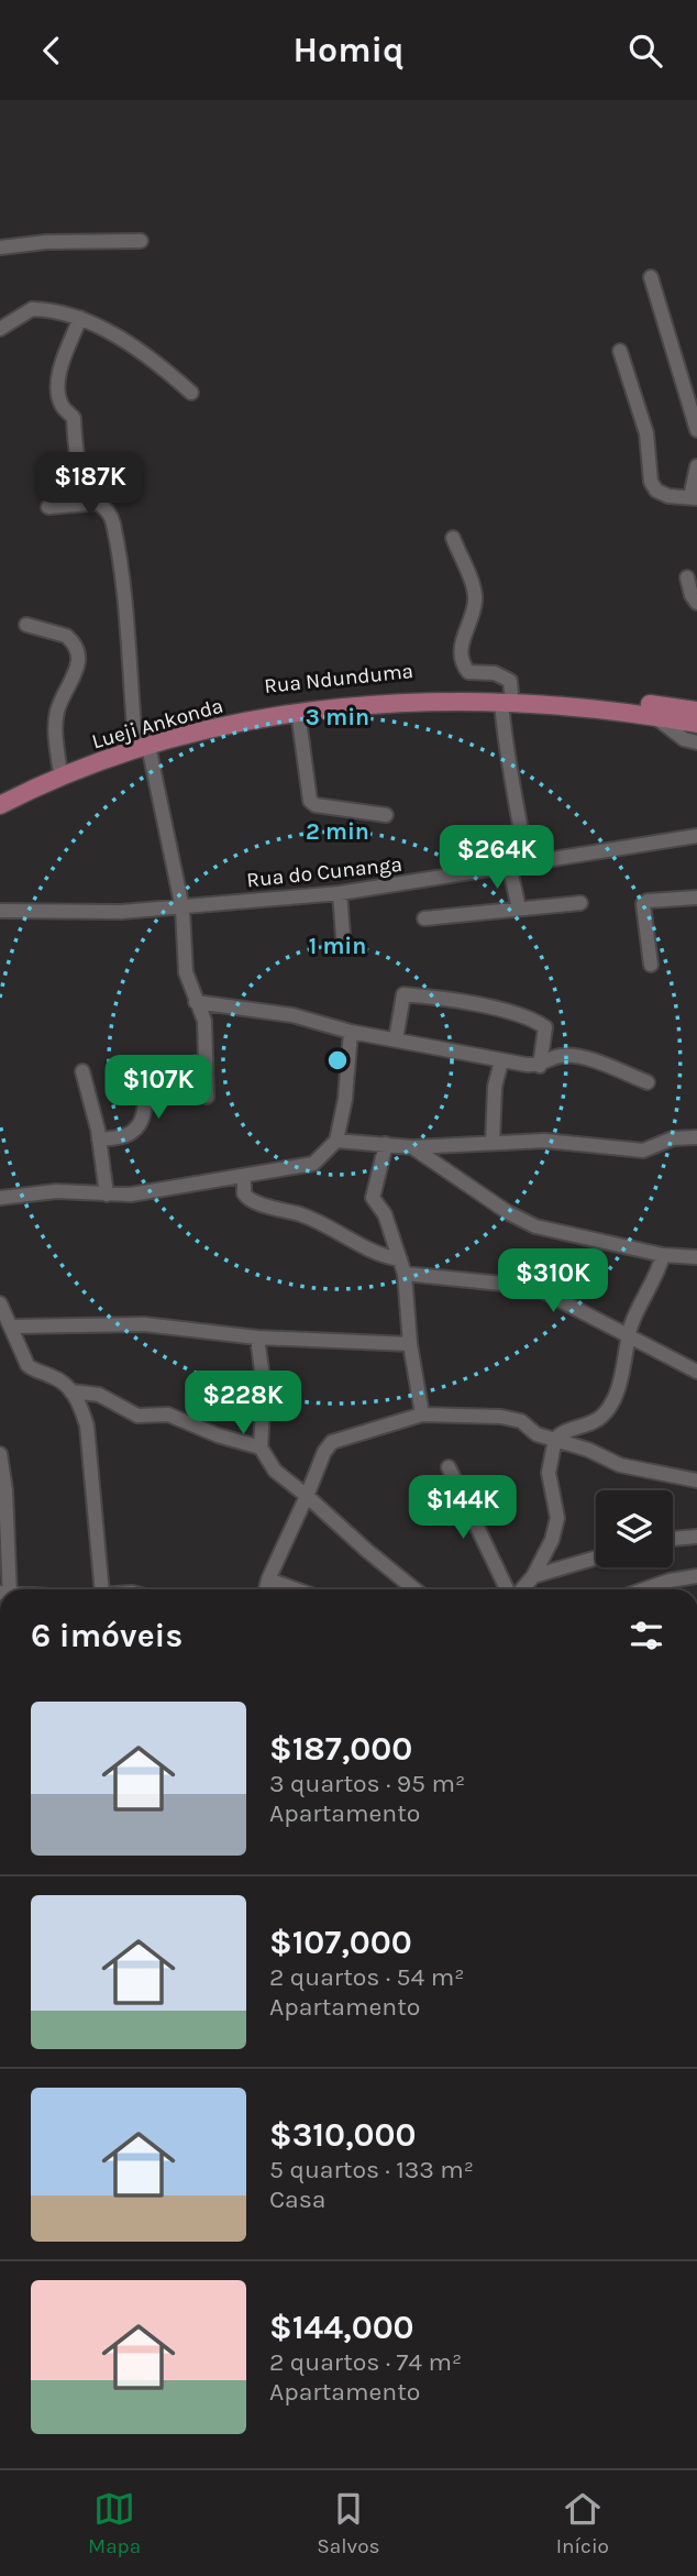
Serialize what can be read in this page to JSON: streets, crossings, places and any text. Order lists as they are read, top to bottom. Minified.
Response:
{"streets":{"main road":["Rua Ndunduma","Lueji Ankonda"],"street":["Rua do Cunanga"]},"crossings":[["Rua Ndunduma","Lueji Ankonda"]],"page":{"header":"Homiq","price":["$187K","$264K","$107K","$310K","$228K","$144K"],"heading":"6 imóveis","list":[{"name":"$187,000","note":"3 quartos · 95 m² · Apartamento"},{"name":"$107,000","note":"2 quartos · 54 m² · Apartamento"},{"name":"$310,000","note":"5 quartos · 133 m² · Casa"},{"name":"$144,000","note":"2 quartos · 74 m² · Apartamento"}],"tabs":["Mapa","Salvos","Início"]},"rings":["3 min","2 min","1 min"]}
